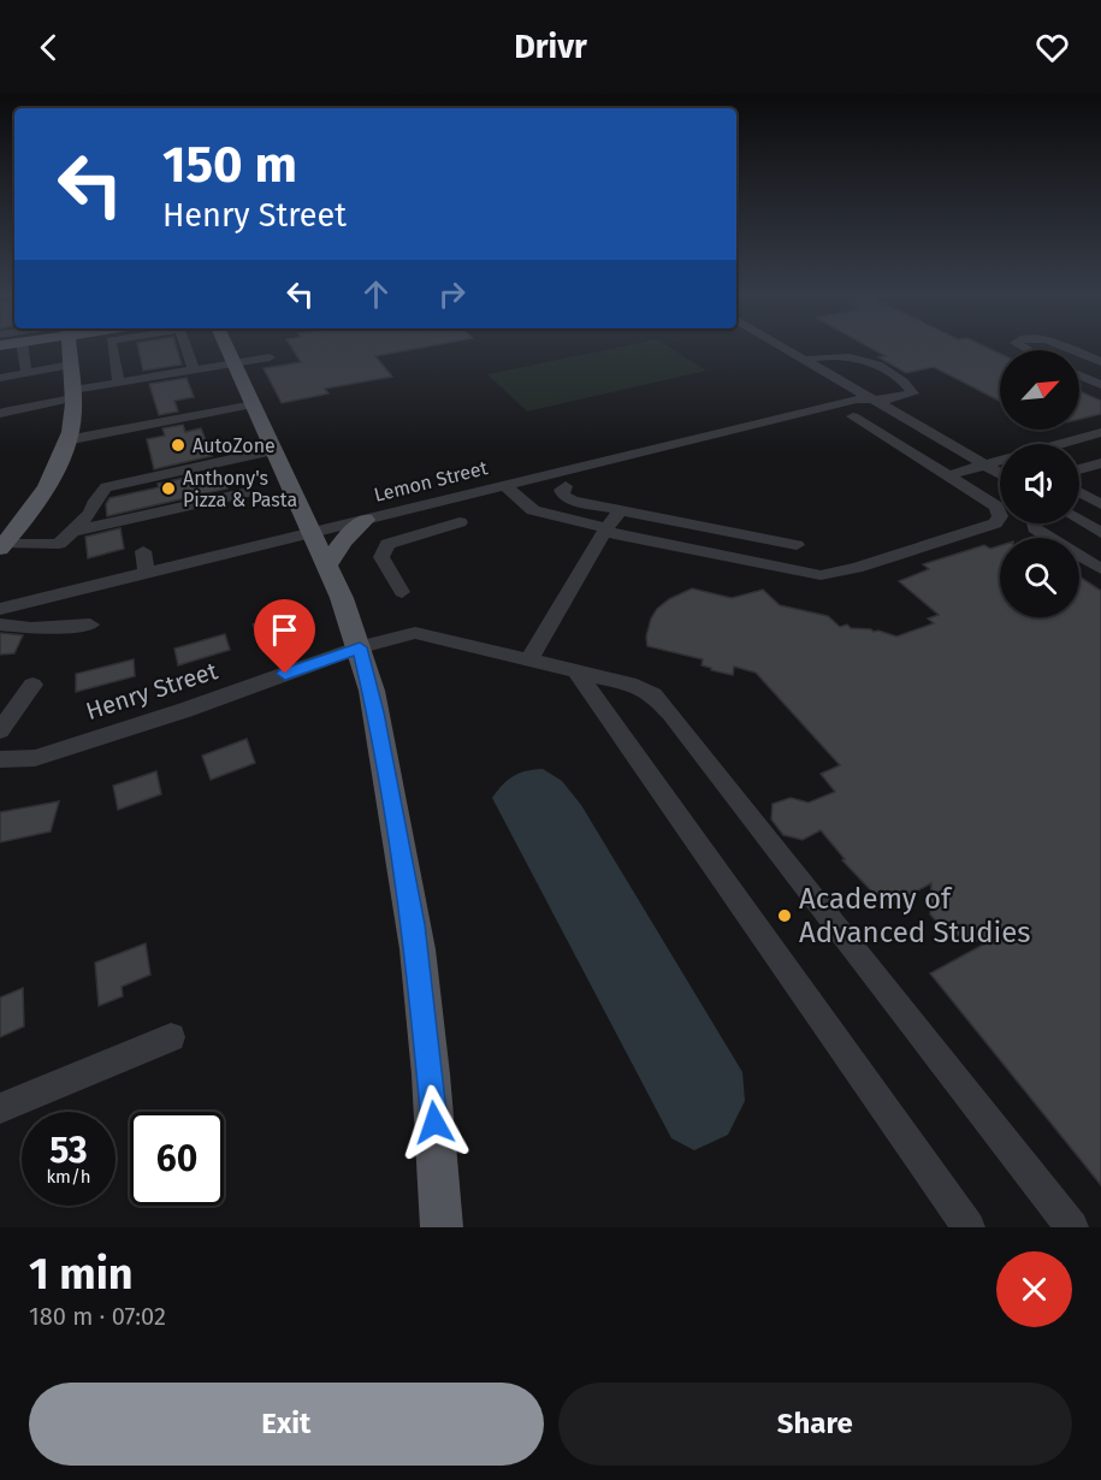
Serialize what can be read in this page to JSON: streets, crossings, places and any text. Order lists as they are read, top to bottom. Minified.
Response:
{"streets":{"street":["Lemon Street","Henry Street"]},"places":["AutoZone","Anthony's Pizza & Pasta","Academy of Advanced Studies"],"north":"top right","page":{"header":"Drivr","turn":["150 m","Henry Street"],"speed":"53 km/h","limit":"60","heading":["1 min","180 m · 07:02"],"buttons":["Exit","Share"]}}
